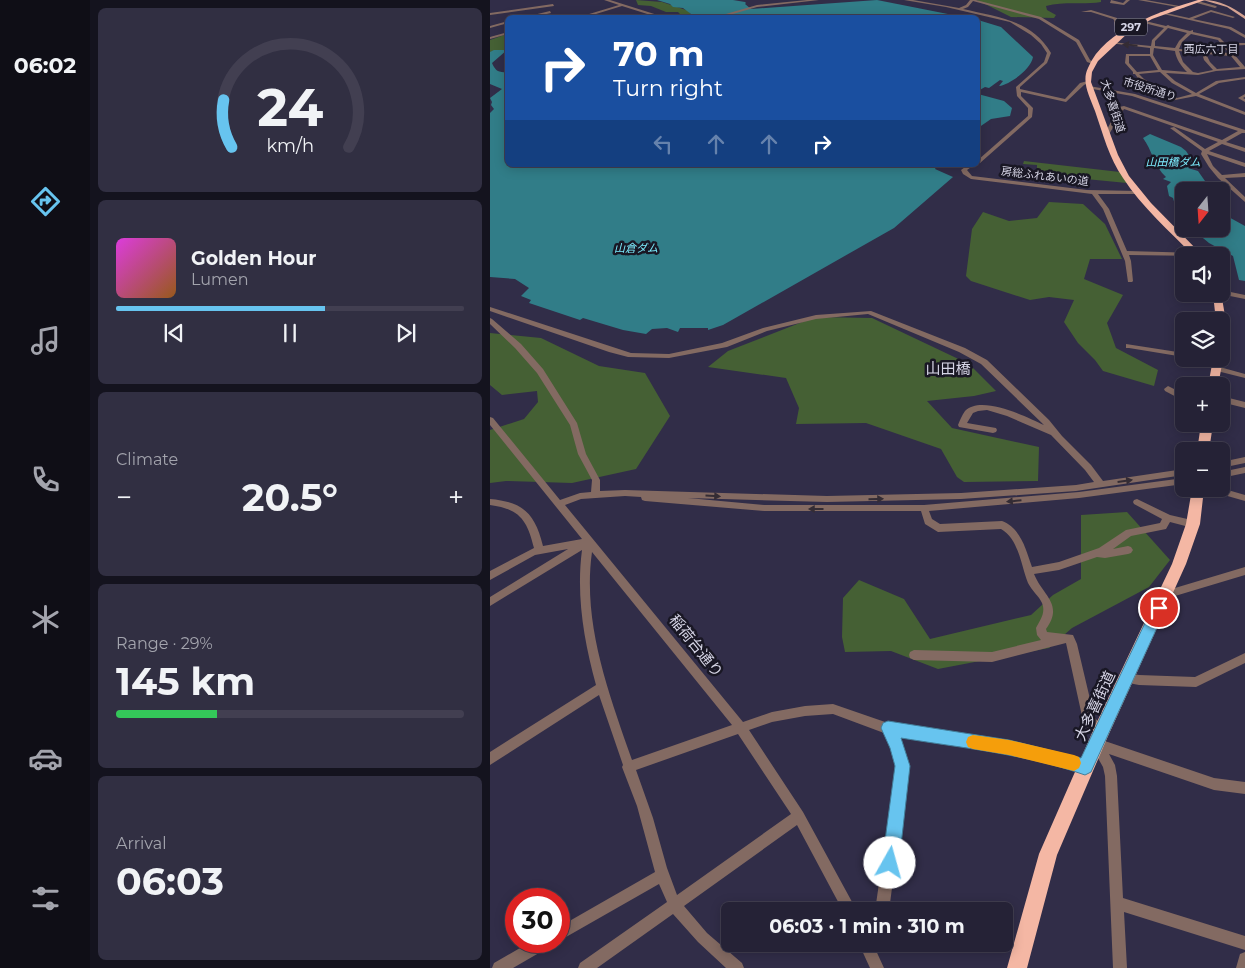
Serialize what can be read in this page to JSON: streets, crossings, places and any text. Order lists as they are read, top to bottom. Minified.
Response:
{"streets":{"highway":["297","大多喜街道"],"street":["市役所通り","房総ふれあいの道","稲荷台通り"]},"crossings":[["297","大多喜街道"],["市役所通り","大多喜街道"],["大多喜街道","房総ふれあいの道"]],"districts":["西広六丁目","山田橋"],"water":["山田橋ダム","山倉ダム"],"north":"bottom","page":{"tabs":"06:02","turn":["70 m","Turn right"],"map_buttons":["+","−"],"song":["Golden Hour","Lumen"],"tile":["Climate",["Range · 29%","145 km"],["Arrival","06:03"]],"heat":["−","20.5°","+"],"limit":"30","trip":"06:03 · 1 min · 310 m","gauge":["24","km/h"]}}
